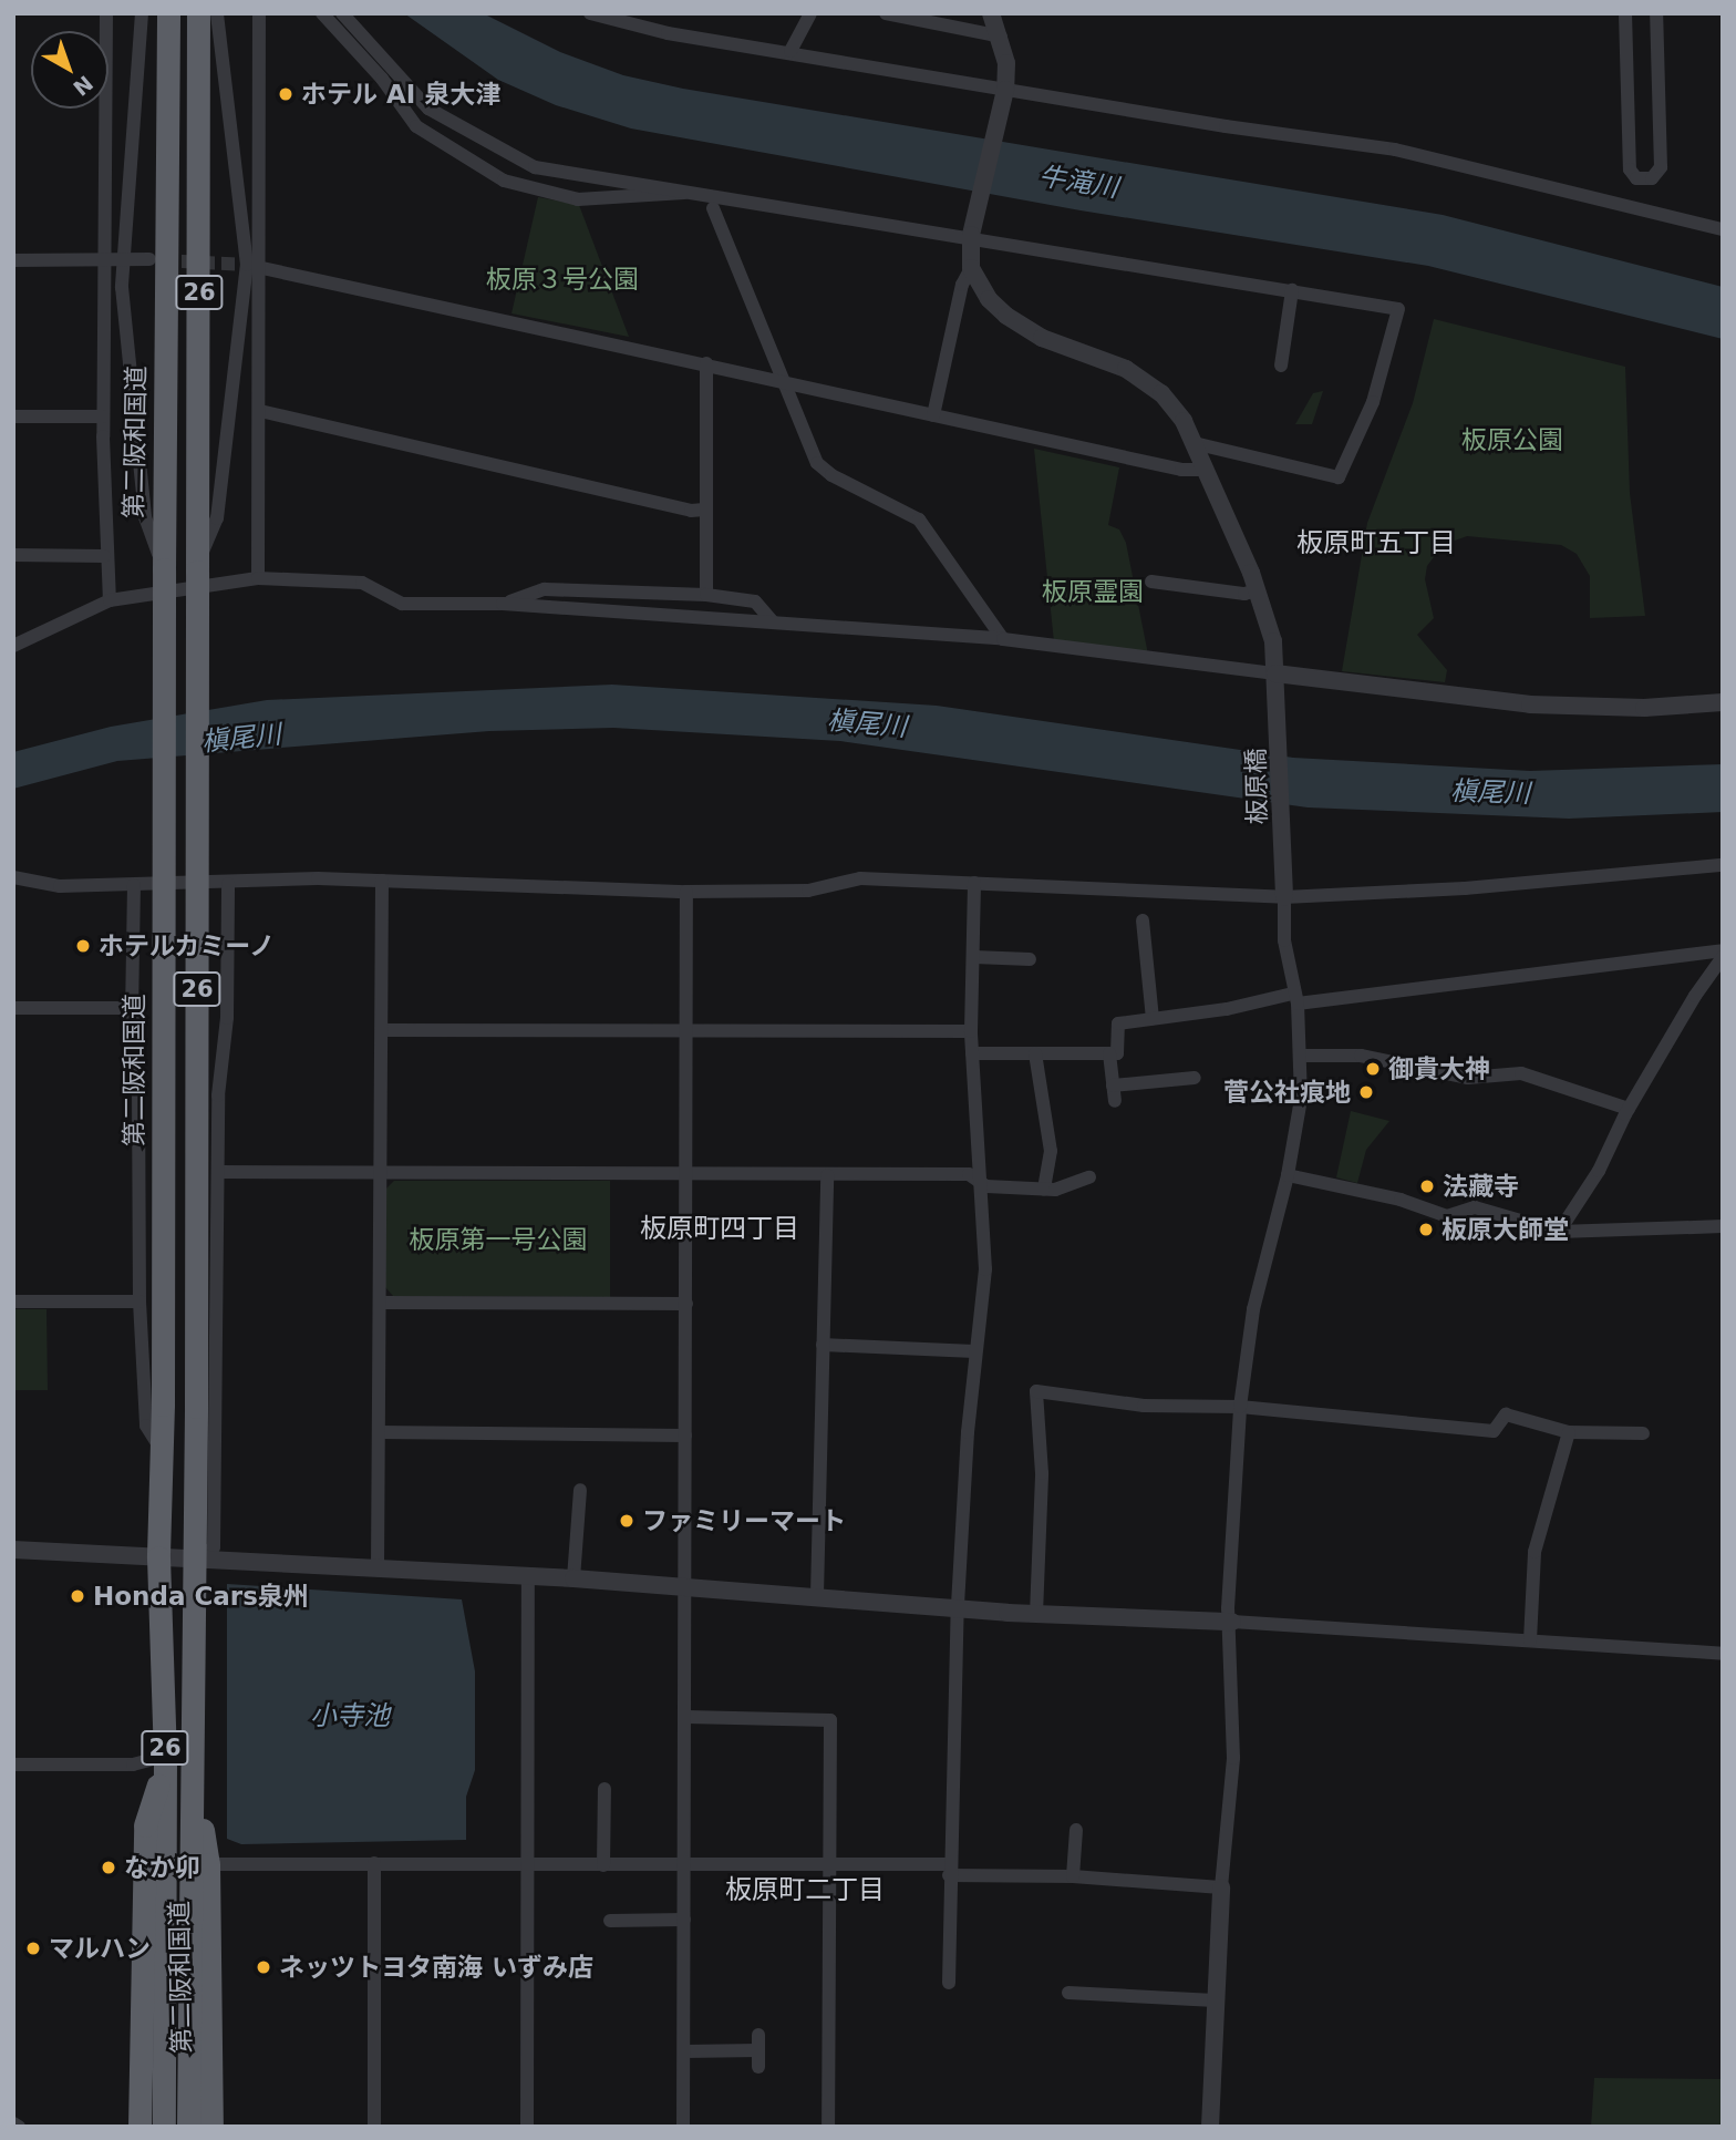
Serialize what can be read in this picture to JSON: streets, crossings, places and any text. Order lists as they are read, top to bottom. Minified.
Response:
{"streets":{"highway":["26","第二阪和国道"],"street":["板原橋"]},"crossings":[["26","第二阪和国道"]],"districts":["板原町五丁目","板原町四丁目","板原町二丁目"],"water":["牛滝川","槇尾川","小寺池"],"parks":["板原３号公園","板原公園","板原霊園","板原第一号公園"],"places":["ホテル AI 泉大津","ホテルカミーノ","御貴大神","菅公社痕地","法藏寺","板原大師堂","ファミリーマート","Honda Cars泉州","なか卯","マルハン","ネッツトヨタ南海 いずみ店"],"north":"bottom right"}
